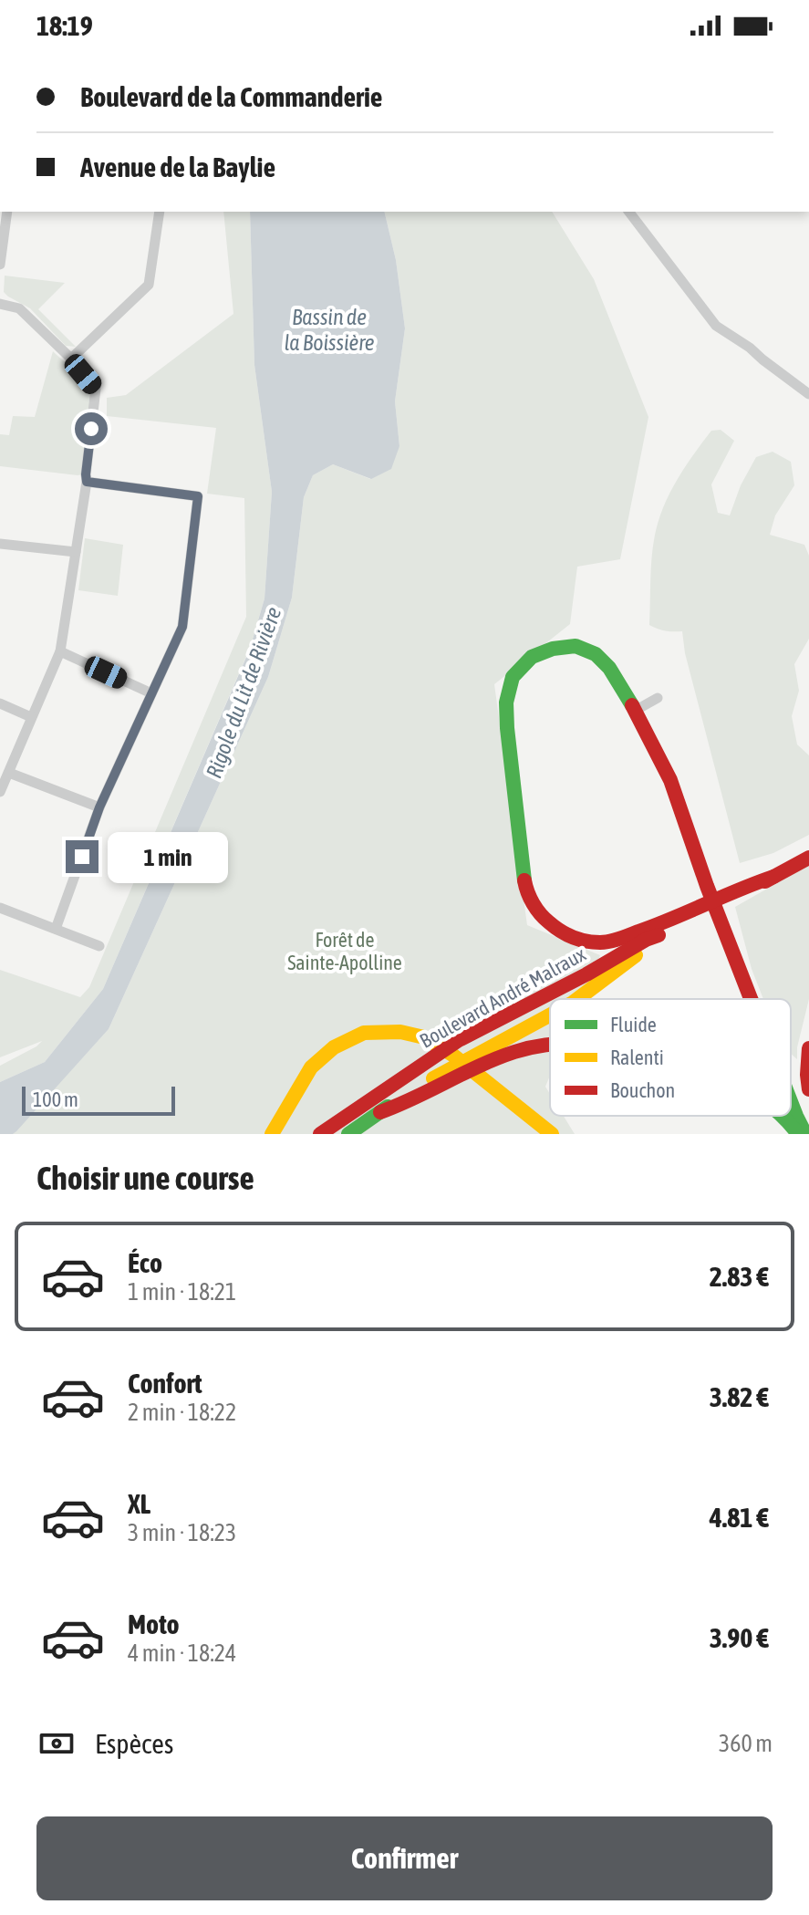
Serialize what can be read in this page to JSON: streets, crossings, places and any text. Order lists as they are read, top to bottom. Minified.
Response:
{"streets":{"main road":["Boulevard André Malraux"]},"water":["Bassin de la Boissière","Rigole du Lit de Rivière"],"parks":["Forêt de Sainte-Apolline"],"legend":["Fluide","Ralenti","Bouchon"],"scale_bar":"100 m","page":{"status":"18:19","banner":["Boulevard de la Commanderie","Avenue de la Baylie"],"bubble":"1 min","scale":"100 m","heading":"Choisir une course","list":[{"name":"Éco","note":"1 min · 18:21","value":"2.83 €"},{"name":"Confort","note":"2 min · 18:22","value":"3.82 €"},{"name":"XL","note":"3 min · 18:23","value":"4.81 €"},{"name":"Moto","note":"4 min · 18:24","value":"3.90 €"}],"pay":["Espèces","360 m"],"buttons":"Confirmer"}}
